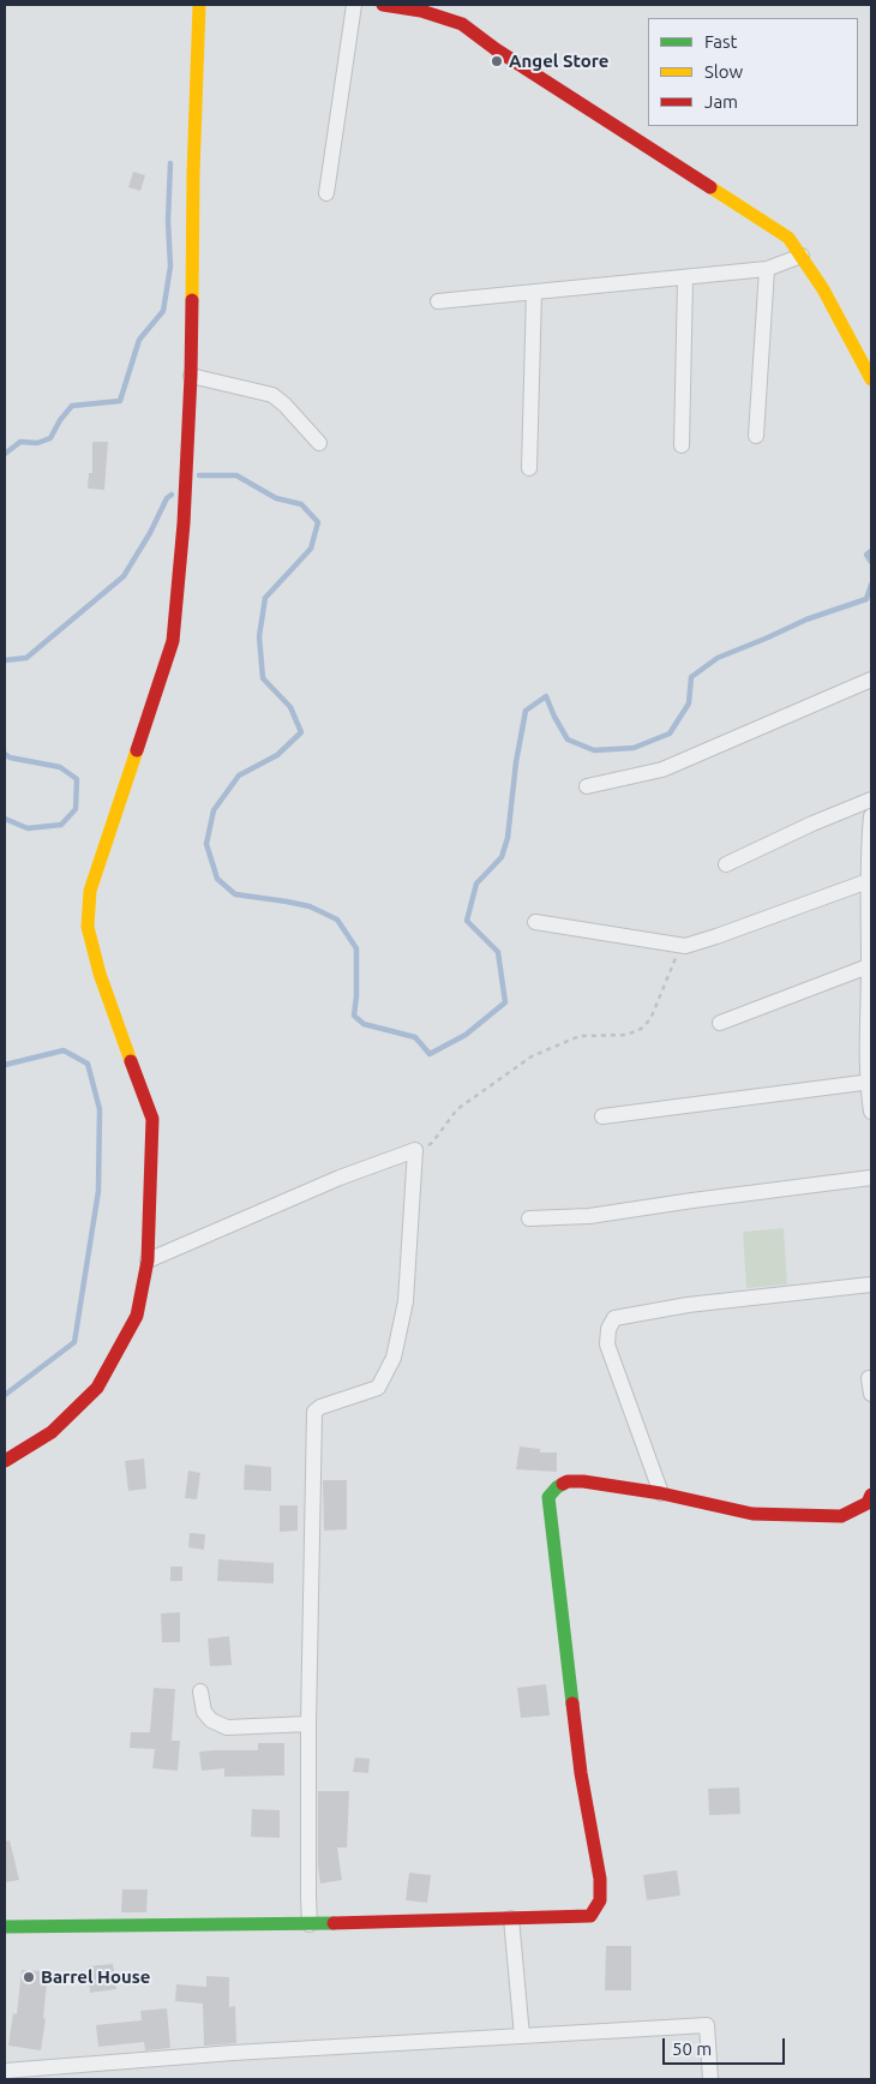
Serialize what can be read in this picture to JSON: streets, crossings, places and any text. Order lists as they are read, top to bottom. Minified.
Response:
{"places":["Angel Store","Barrel House"],"legend":["Fast","Slow","Jam"],"scale_bar":"50 m"}
